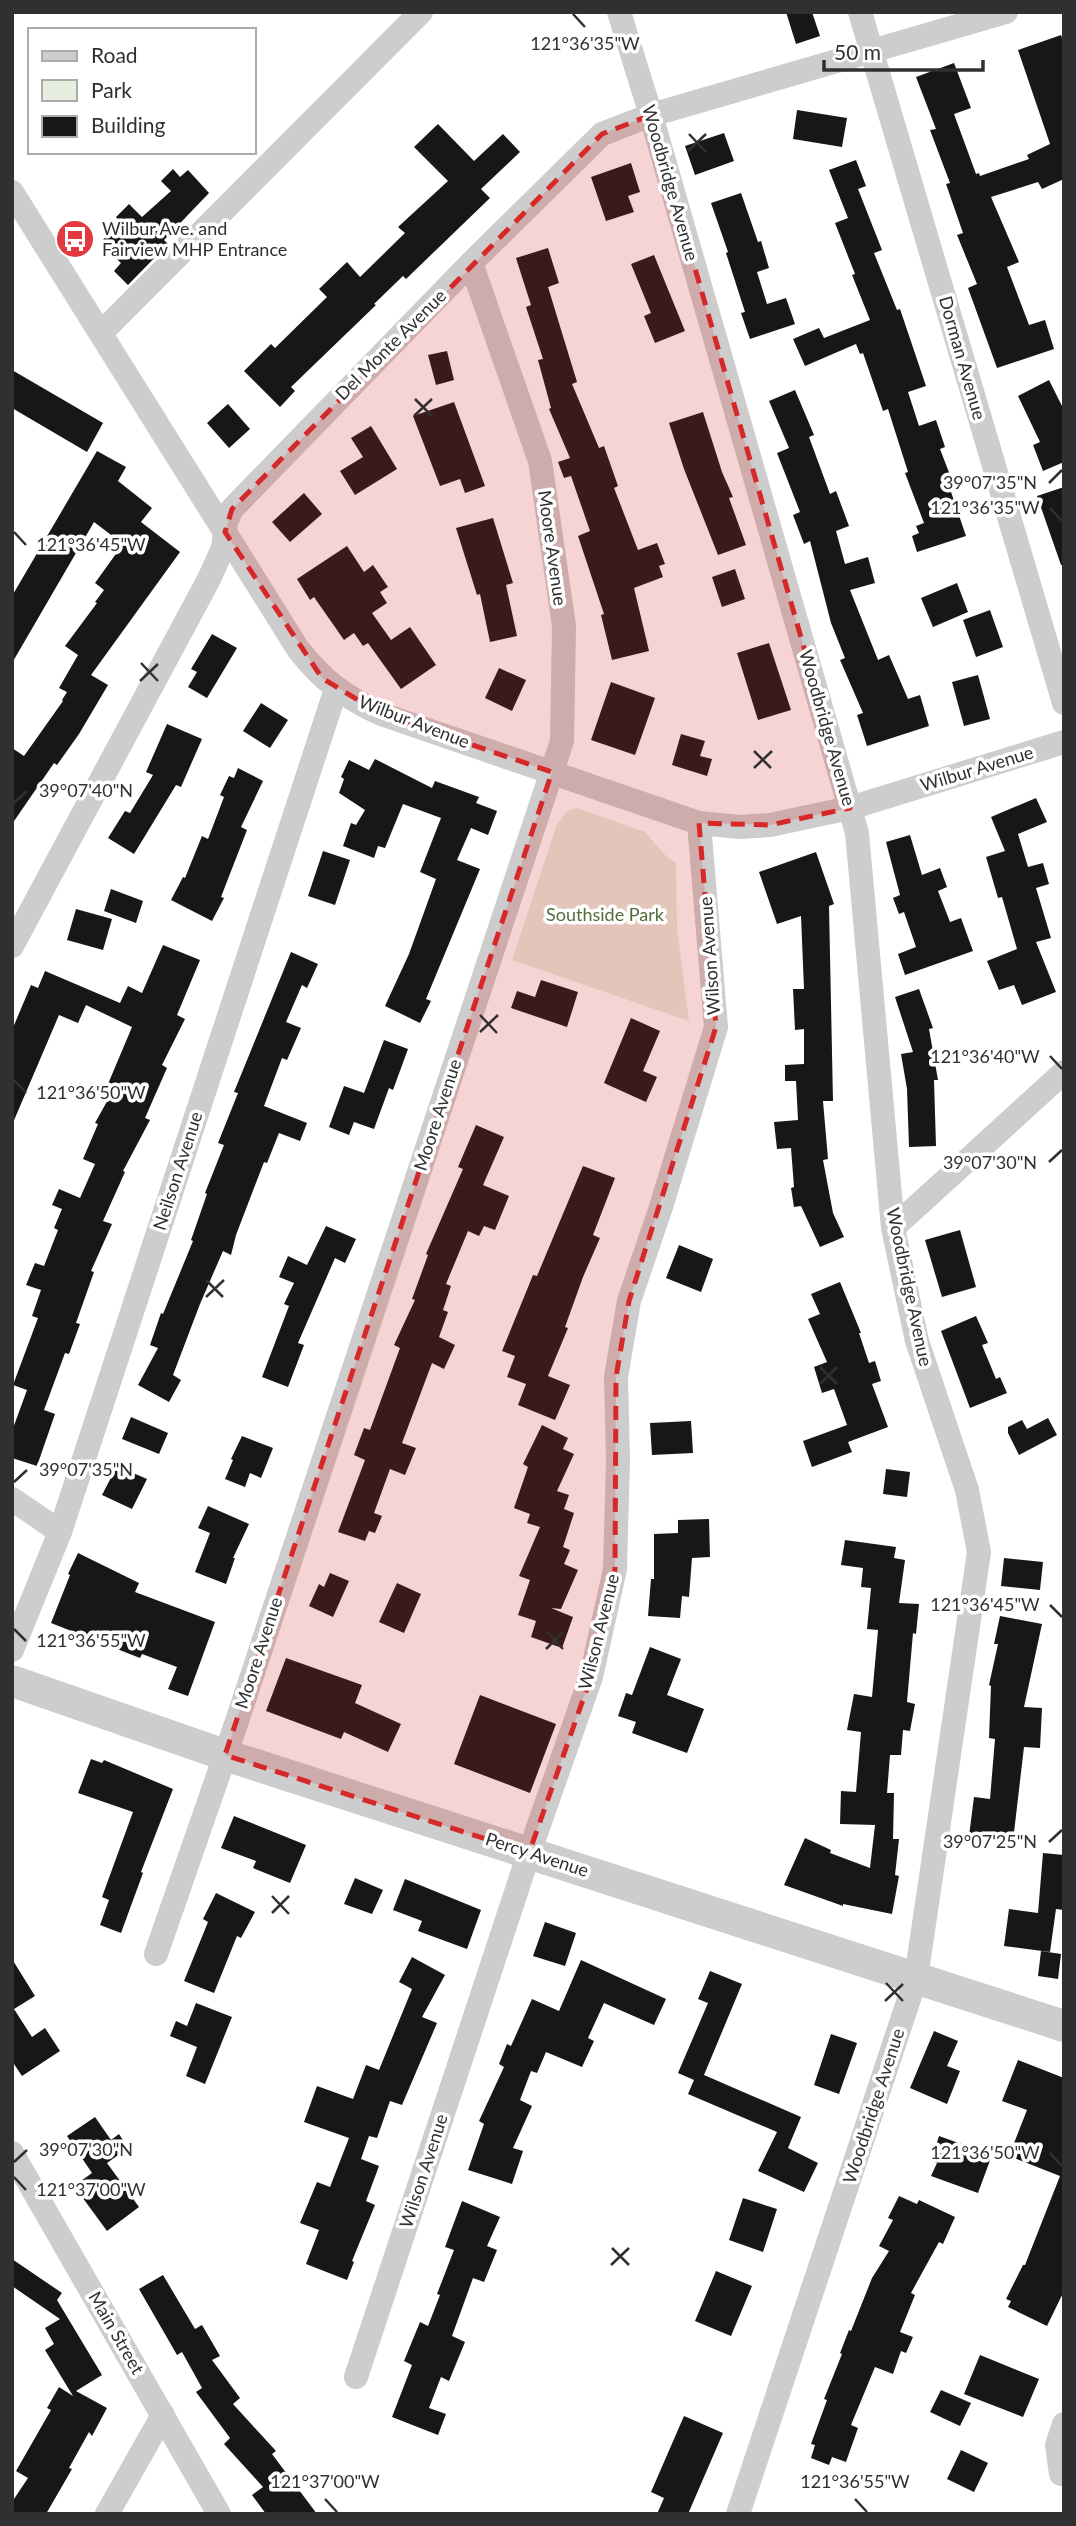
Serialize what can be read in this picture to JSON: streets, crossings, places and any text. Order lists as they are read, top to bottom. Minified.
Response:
{"streets":{"street":["Woodbridge Avenue","Del Monte Avenue","Dorman Avenue","Moore Avenue","Wilbur Avenue","Wilson Avenue","Neilson Avenue","Percy Avenue","Main Street"]},"crossings":[["Woodbridge Avenue","Del Monte Avenue"],["Woodbridge Avenue","Wilbur Avenue"],["Woodbridge Avenue","Percy Avenue"],["Del Monte Avenue","Dorman Avenue"],["Del Monte Avenue","Moore Avenue"],["Del Monte Avenue","Wilbur Avenue"],["Moore Avenue","Wilbur Avenue"],["Moore Avenue","Percy Avenue"],["Wilbur Avenue","Wilson Avenue"],["Wilbur Avenue","Neilson Avenue"],["Wilson Avenue","Percy Avenue"]],"parks":["Southside Park"],"places":{"bus stop":["Wilbur Ave. and Fairview MHP Entrance"]},"legend":["Road","Park","Building"],"scale_bar":"50 m","coordinates":["121°36'35\"W","39°07'35\"N","121°36'45\"W","39°07'40\"N","121°36'40\"W","121°36'50\"W","39°07'30\"N","121°36'55\"W","39°07'25\"N","121°37'00\"W"]}
